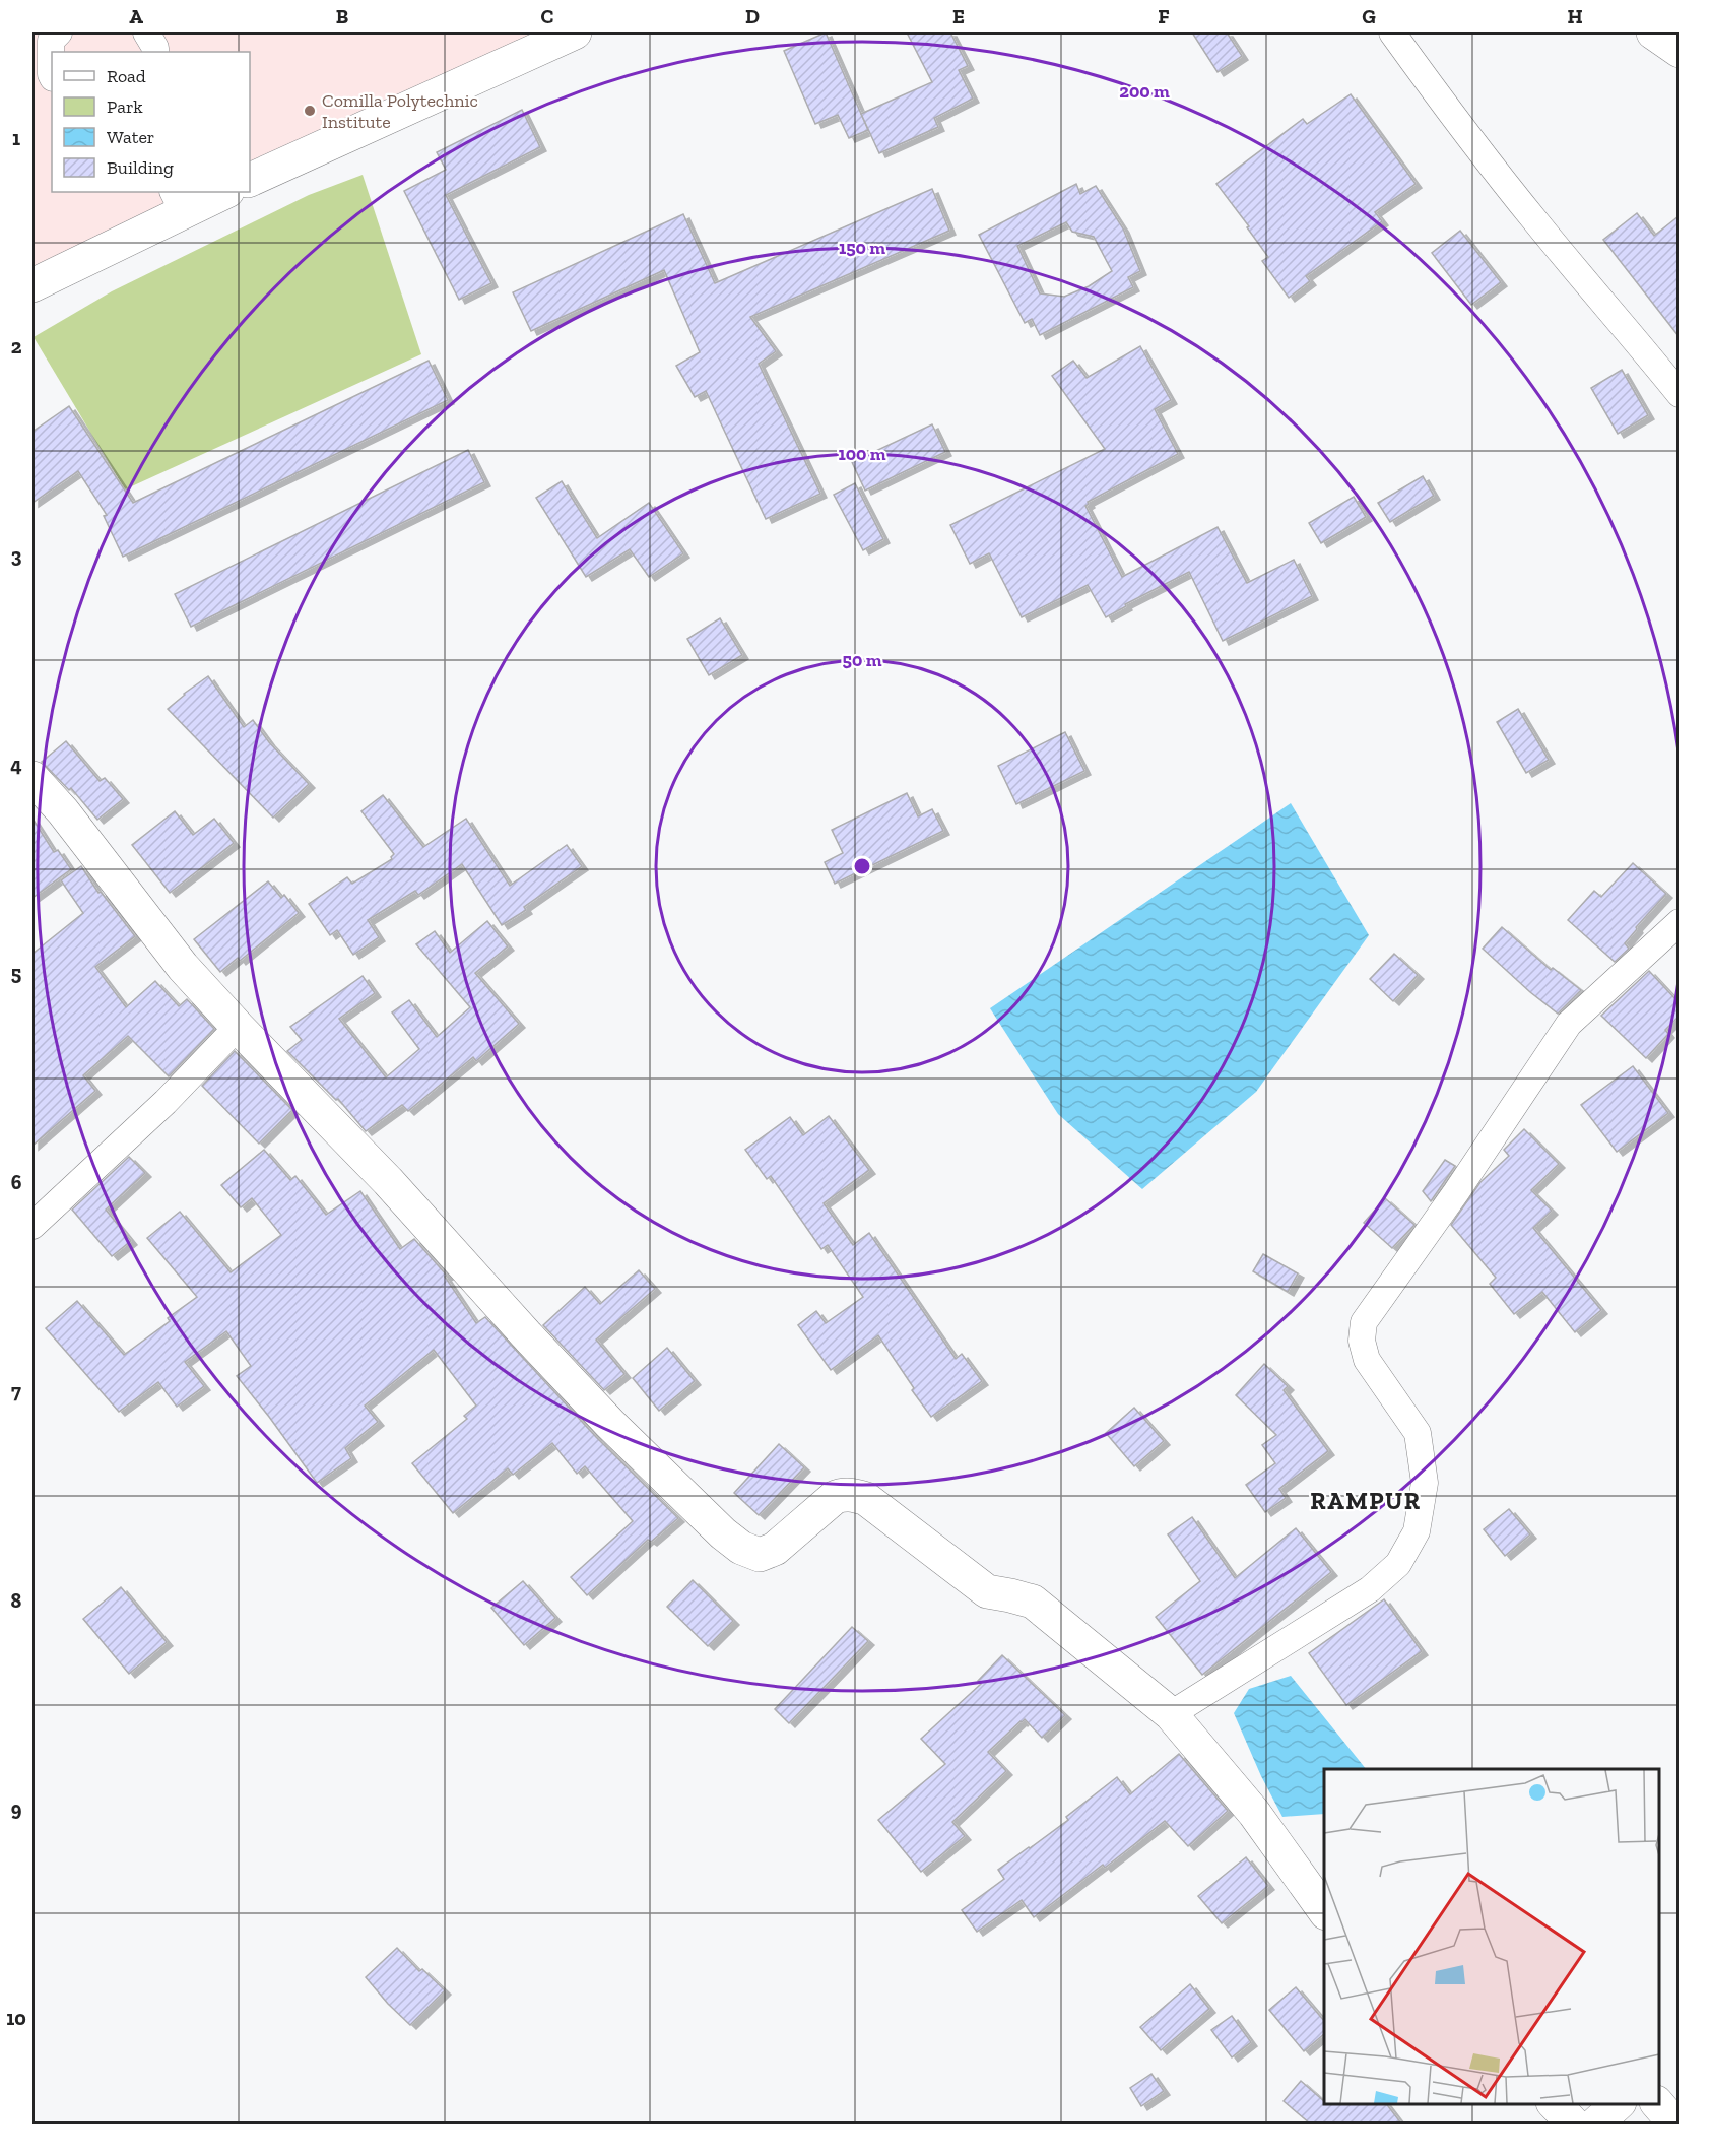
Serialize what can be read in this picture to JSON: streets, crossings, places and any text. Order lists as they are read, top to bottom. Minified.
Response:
{"districts":["RAMPUR"],"places":["Comilla Polytechnic Institute"],"legend":["Road","Park","Water","Building"],"grid":{"columns":["A","B","C","D","E","F","G","H"],"rows":["1","2","3","4","5","6","7","8","9","10"]},"rings":["200 m","150 m","100 m","50 m"]}
